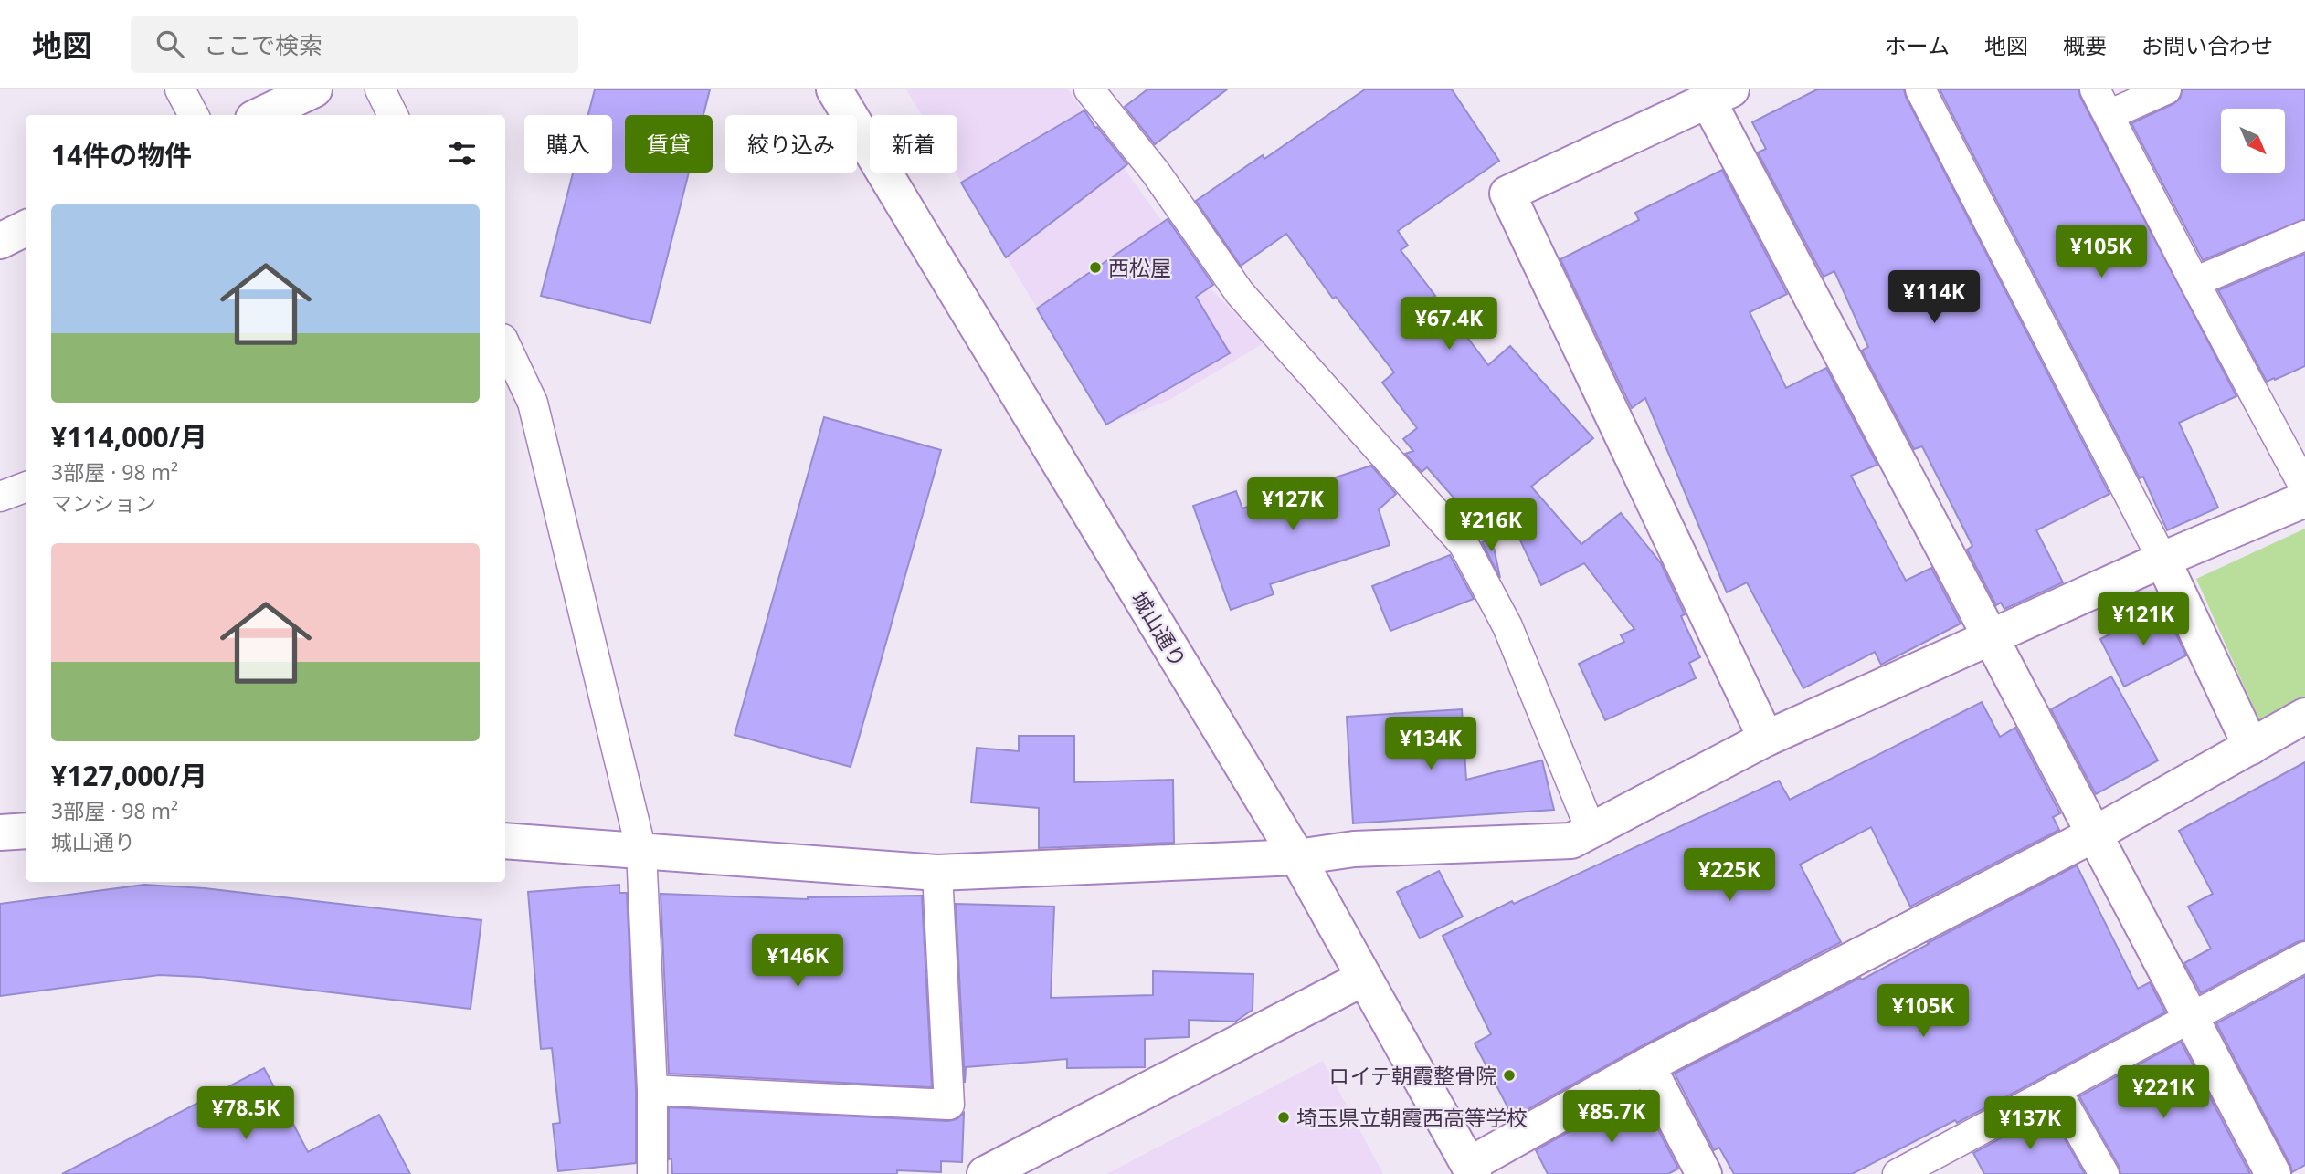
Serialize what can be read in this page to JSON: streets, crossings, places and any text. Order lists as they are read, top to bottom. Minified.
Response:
{"streets":{"street":["城山通り"]},"places":["西松屋","ロイテ朝霞整骨院","埼玉県立朝霞西高等学校"],"north":"bottom right","page":{"header":"地図","search":"ここで検索","nav":["ホーム","地図","概要","お問い合わせ"],"chip":["購入","賃貸","絞り込み","新着"],"heading":"14件の物件","list":[{"name":"¥114,000/月","note":"3部屋 · 98 m² · マンション"},{"name":"¥127,000/月","note":"3部屋 · 98 m² · 城山通り"}],"price":["¥105K","¥114K","¥67.4K","¥127K","¥216K","¥121K","¥134K","¥225K","¥146K","¥105K","¥221K","¥78.5K","¥85.7K","¥137K"]}}
